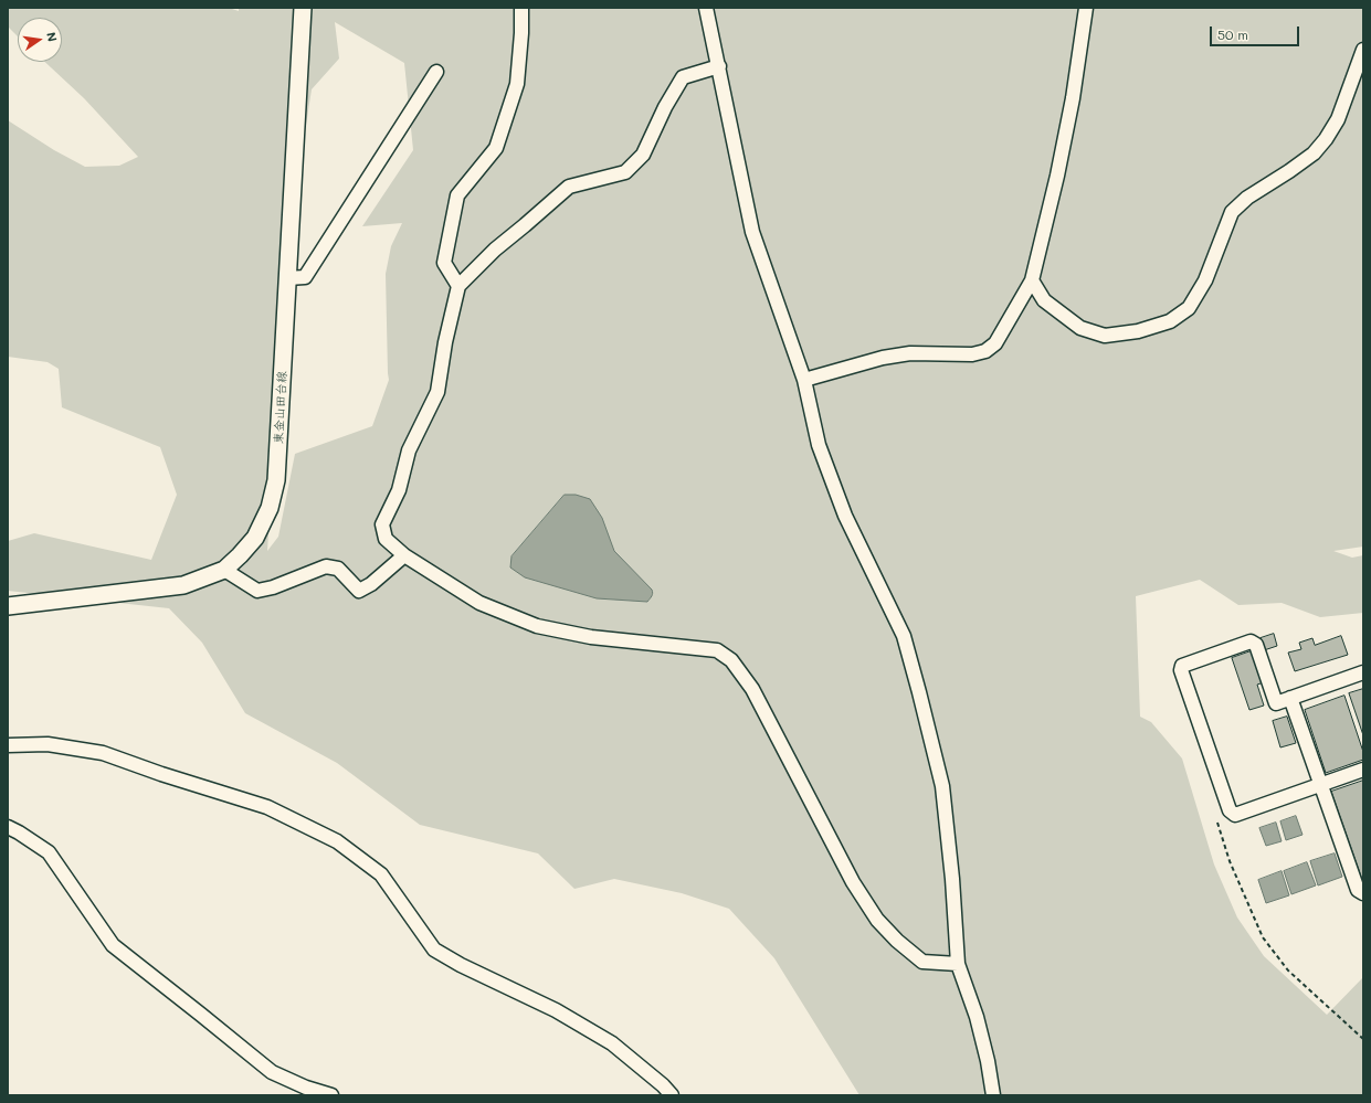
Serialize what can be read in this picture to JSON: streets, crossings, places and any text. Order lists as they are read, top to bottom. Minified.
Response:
{"streets":{"main road":["東金山田台線"]},"scale_bar":"50 m","north":"right"}
